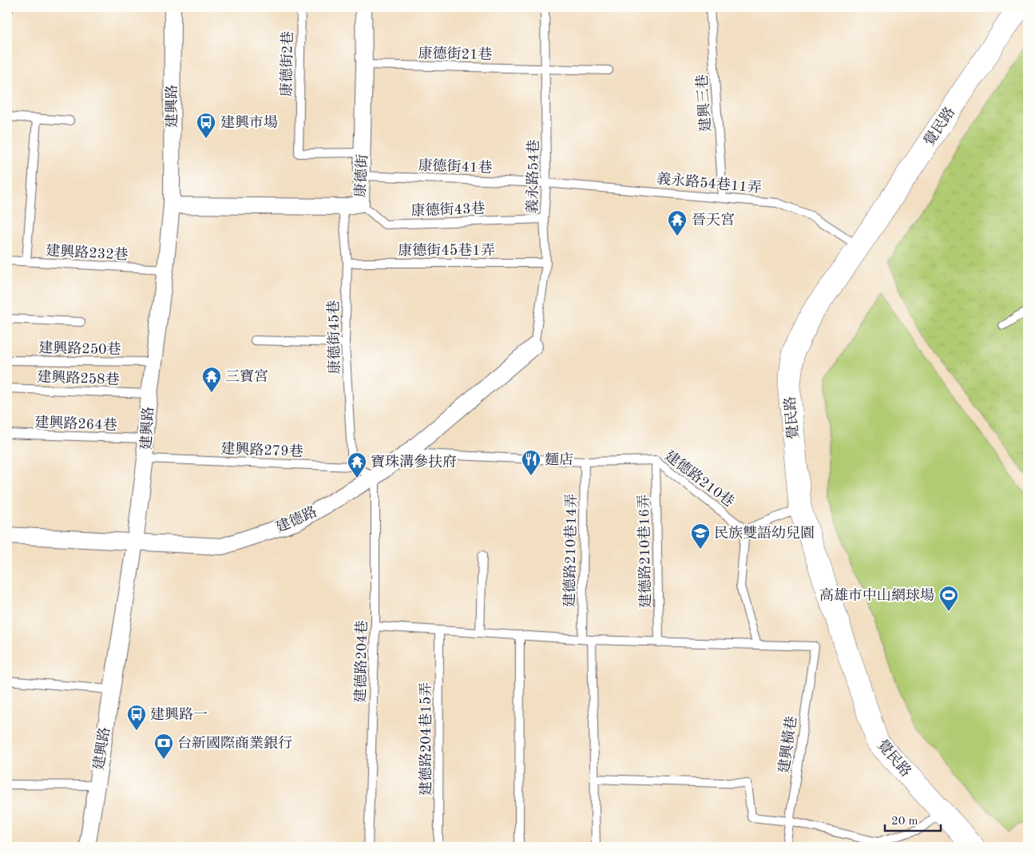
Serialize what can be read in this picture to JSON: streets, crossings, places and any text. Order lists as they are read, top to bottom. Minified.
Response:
{"streets":{"street":["建興路","覺民路","康德街","建德路"],"lane":["康德街21巷","康德街2巷","建興三巷","康德街41巷","義永路54巷","義永路54巷11弄","康德街43巷","康德街45巷1弄","建興路232巷","康德街45巷","建興路250巷","建興路258巷","建興路264巷","建興路279巷","建德路210巷","建德路210巷14弄","建德路210巷16弄","建德路204巷","建德路204巷15弄","建興橫巷"]},"crossings":[["康德街21巷","康德街"],["康德街21巷","義永路54巷"],["康德街2巷","康德街"],["建興三巷","義永路54巷11弄"],["建興路","康德街"],["建興路","建興路232巷"],["建興路","建興路250巷"],["建興路","建興路258巷"],["建興路","建興路264巷"],["建興路","建興路279巷"],["建興路","建德路"],["覺民路","義永路54巷11弄"],["康德街41巷","康德街"],["康德街41巷","義永路54巷"],["康德街41巷","義永路54巷11弄"],["康德街","康德街43巷"],["康德街","康德街45巷"],["義永路54巷","義永路54巷11弄"],["義永路54巷","康德街43巷"],["義永路54巷","康德街45巷1弄"],["義永路54巷","建德路"],["康德街45巷1弄","康德街45巷"],["康德街45巷","建興路279巷"],["建興路279巷","建德路"],["建興路279巷","建德路204巷"],["建德路210巷","建德路"],["建德路210巷","建德路210巷14弄"],["建德路210巷","建德路210巷16弄"],["建德路","建德路204巷"]],"places":{"bus stop":["建興市場","建興路一"],"temple":["晉天宮","三寶宮","寶珠溝參扶府"],"restaurant":["麵店"],"school or university":["民族雙語幼兒園"],"sports":["高雄市中山網球場"],"bank":["台新國際商業銀行"]},"scale_bar":"20 m"}
